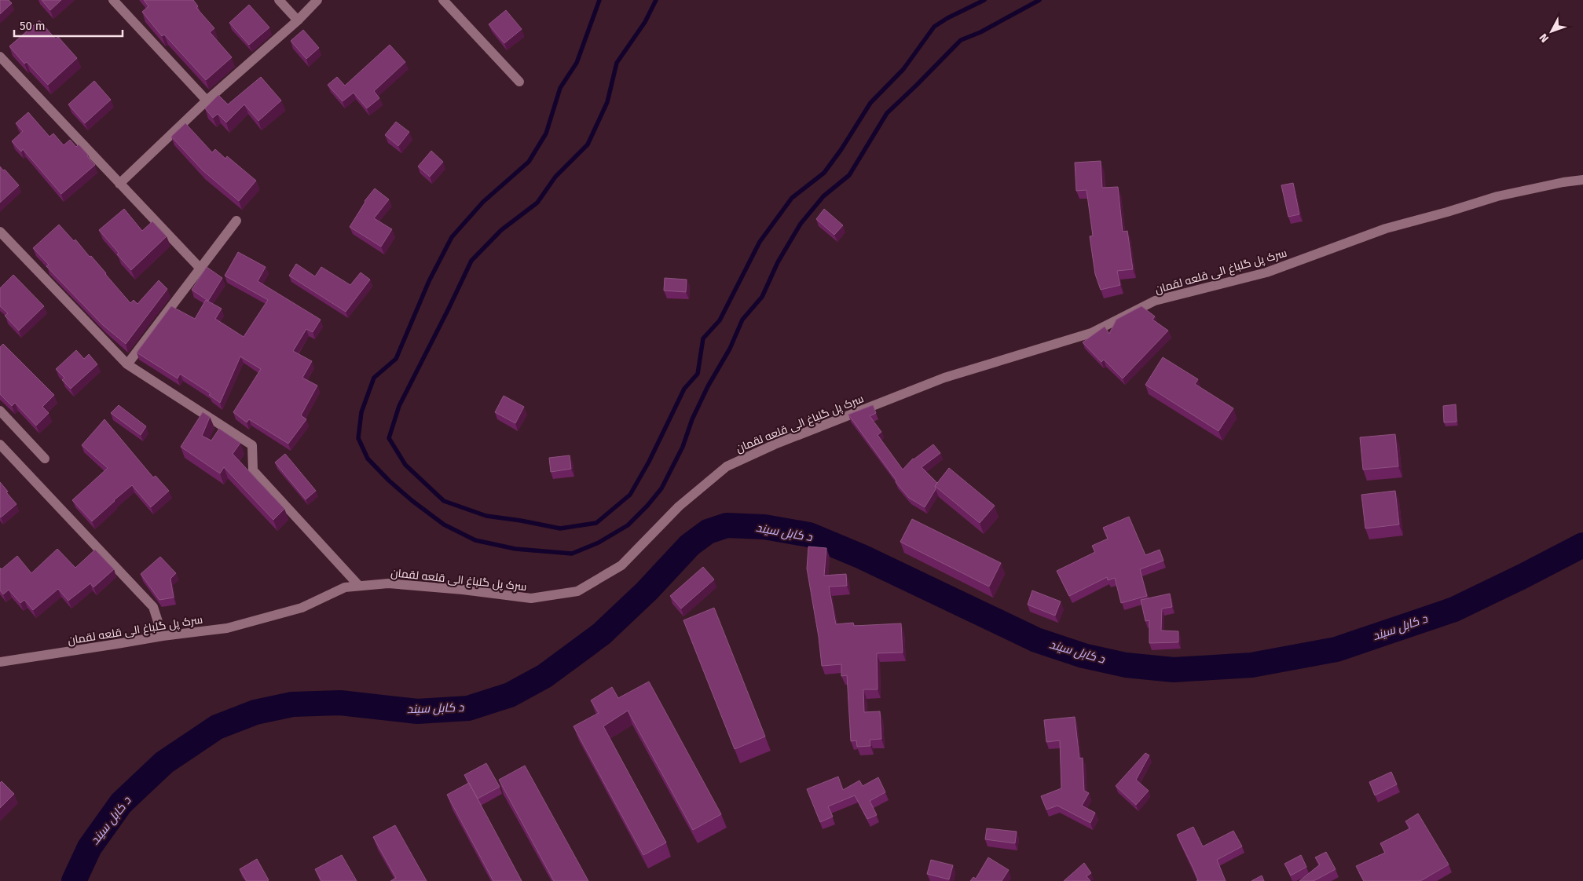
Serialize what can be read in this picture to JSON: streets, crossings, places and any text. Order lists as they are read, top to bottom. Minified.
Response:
{"streets":{"street":["سرک پل گلباغ الی قلعه لقمان"]},"water":["د کابل سيند"],"scale_bar":"50 m","north":"bottom left"}
